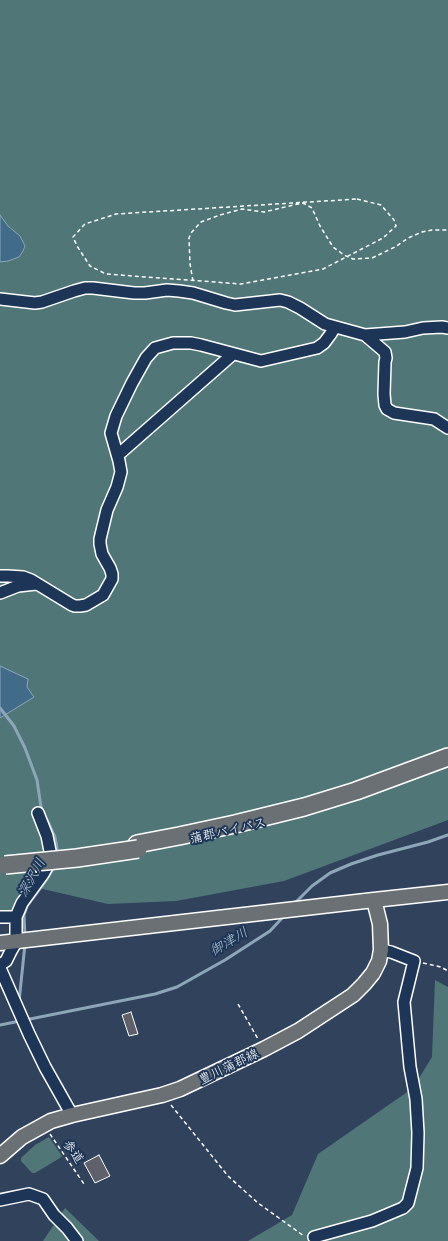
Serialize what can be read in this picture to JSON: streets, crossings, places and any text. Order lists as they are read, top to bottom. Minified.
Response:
{"streets":{"highway":["蒲郡バイパス"],"main road":["豊川蒲郡線"],"path":["参道"]},"water":["深沢川","御津川"]}
